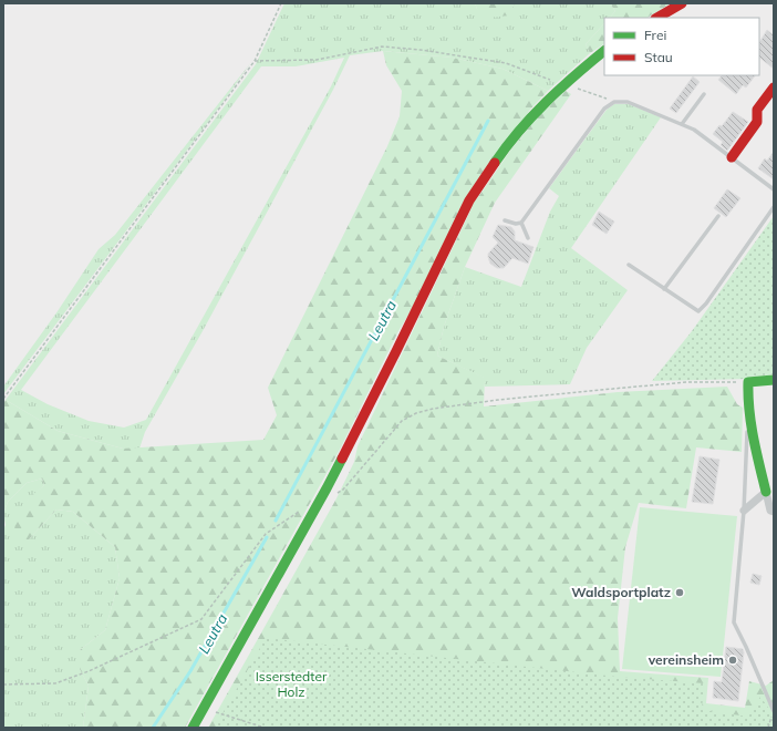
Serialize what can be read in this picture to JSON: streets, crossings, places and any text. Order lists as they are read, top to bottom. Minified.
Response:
{"water":["Leutra"],"parks":["Isserstedter Holz"],"places":["Waldsportplatz","vereinsheim"],"legend":["Frei","Stau"]}
